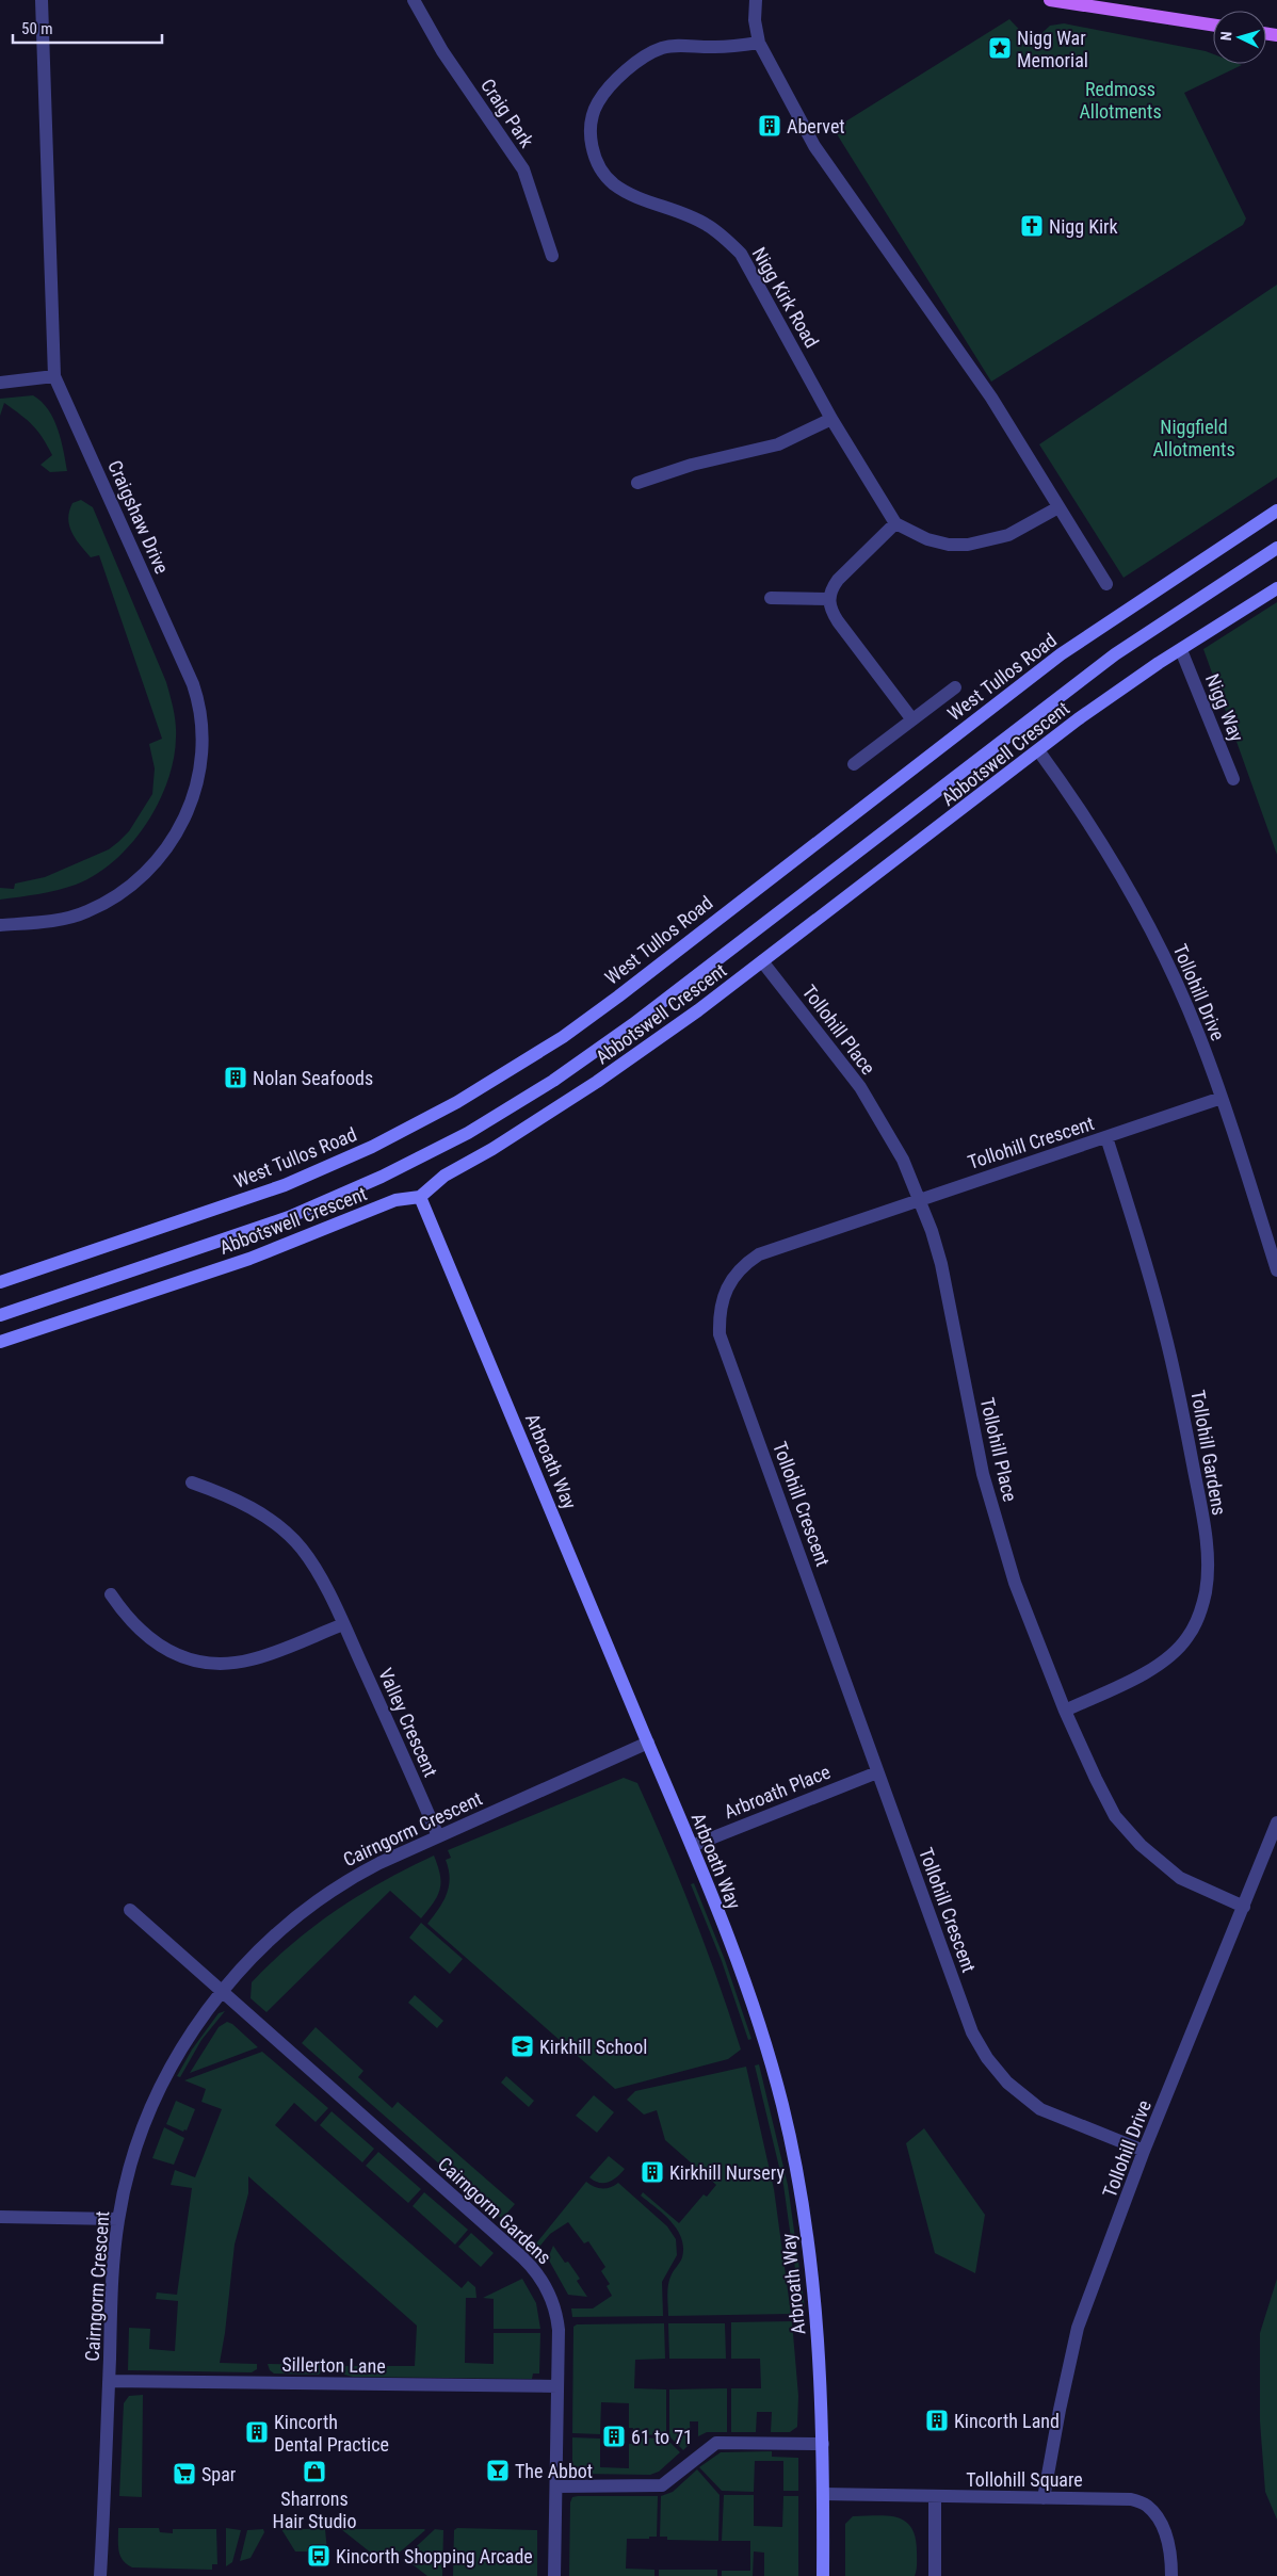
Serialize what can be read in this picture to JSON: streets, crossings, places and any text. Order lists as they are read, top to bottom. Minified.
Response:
{"streets":{"main road":["West Tullos Road","Abbotswell Crescent","Arbroath Way"],"street":["Craig Park","Nigg Kirk Road","Craigshaw Drive","Nigg Way","Tollohill Drive","Tollohill Place","Tollohill Crescent","Tollohill Gardens","Valley Crescent","Arbroath Place","Cairngorm Crescent","Cairngorm Gardens","Sillerton Lane","Tollohill Square"]},"crossings":[["Nigg Way","Abbotswell Crescent"],["Abbotswell Crescent","Tollohill Drive"],["Abbotswell Crescent","Tollohill Place"],["Abbotswell Crescent","Arbroath Way"],["Tollohill Drive","Tollohill Place"],["Tollohill Drive","Tollohill Crescent"],["Tollohill Drive","Tollohill Square"],["Tollohill Place","Tollohill Crescent"],["Tollohill Place","Tollohill Gardens"],["Tollohill Crescent","Tollohill Gardens"],["Tollohill Crescent","Arbroath Place"],["Arbroath Way","Arbroath Place"],["Arbroath Way","Cairngorm Crescent"],["Arbroath Way","Tollohill Square"],["Valley Crescent","Cairngorm Crescent"],["Cairngorm Crescent","Cairngorm Gardens"],["Cairngorm Crescent","Sillerton Lane"],["Cairngorm Gardens","Sillerton Lane"]],"parks":["Redmoss Allotments","Niggfield Allotments"],"places":{"place":["Nigg War Memorial"],"building":["Abervet","Nolan Seafoods","Kirkhill Nursery","Kincorth Land","Kincorth Dental Practice","61 to 71"],"church":["Nigg Kirk"],"school or university":["Kirkhill School"],"bar":["The Abbot"],"shop":["Sharrons Hair Studio"],"supermarket":["Spar"],"bus stop":["Kincorth Shopping Arcade"]},"scale_bar":"50 m","north":"left"}
